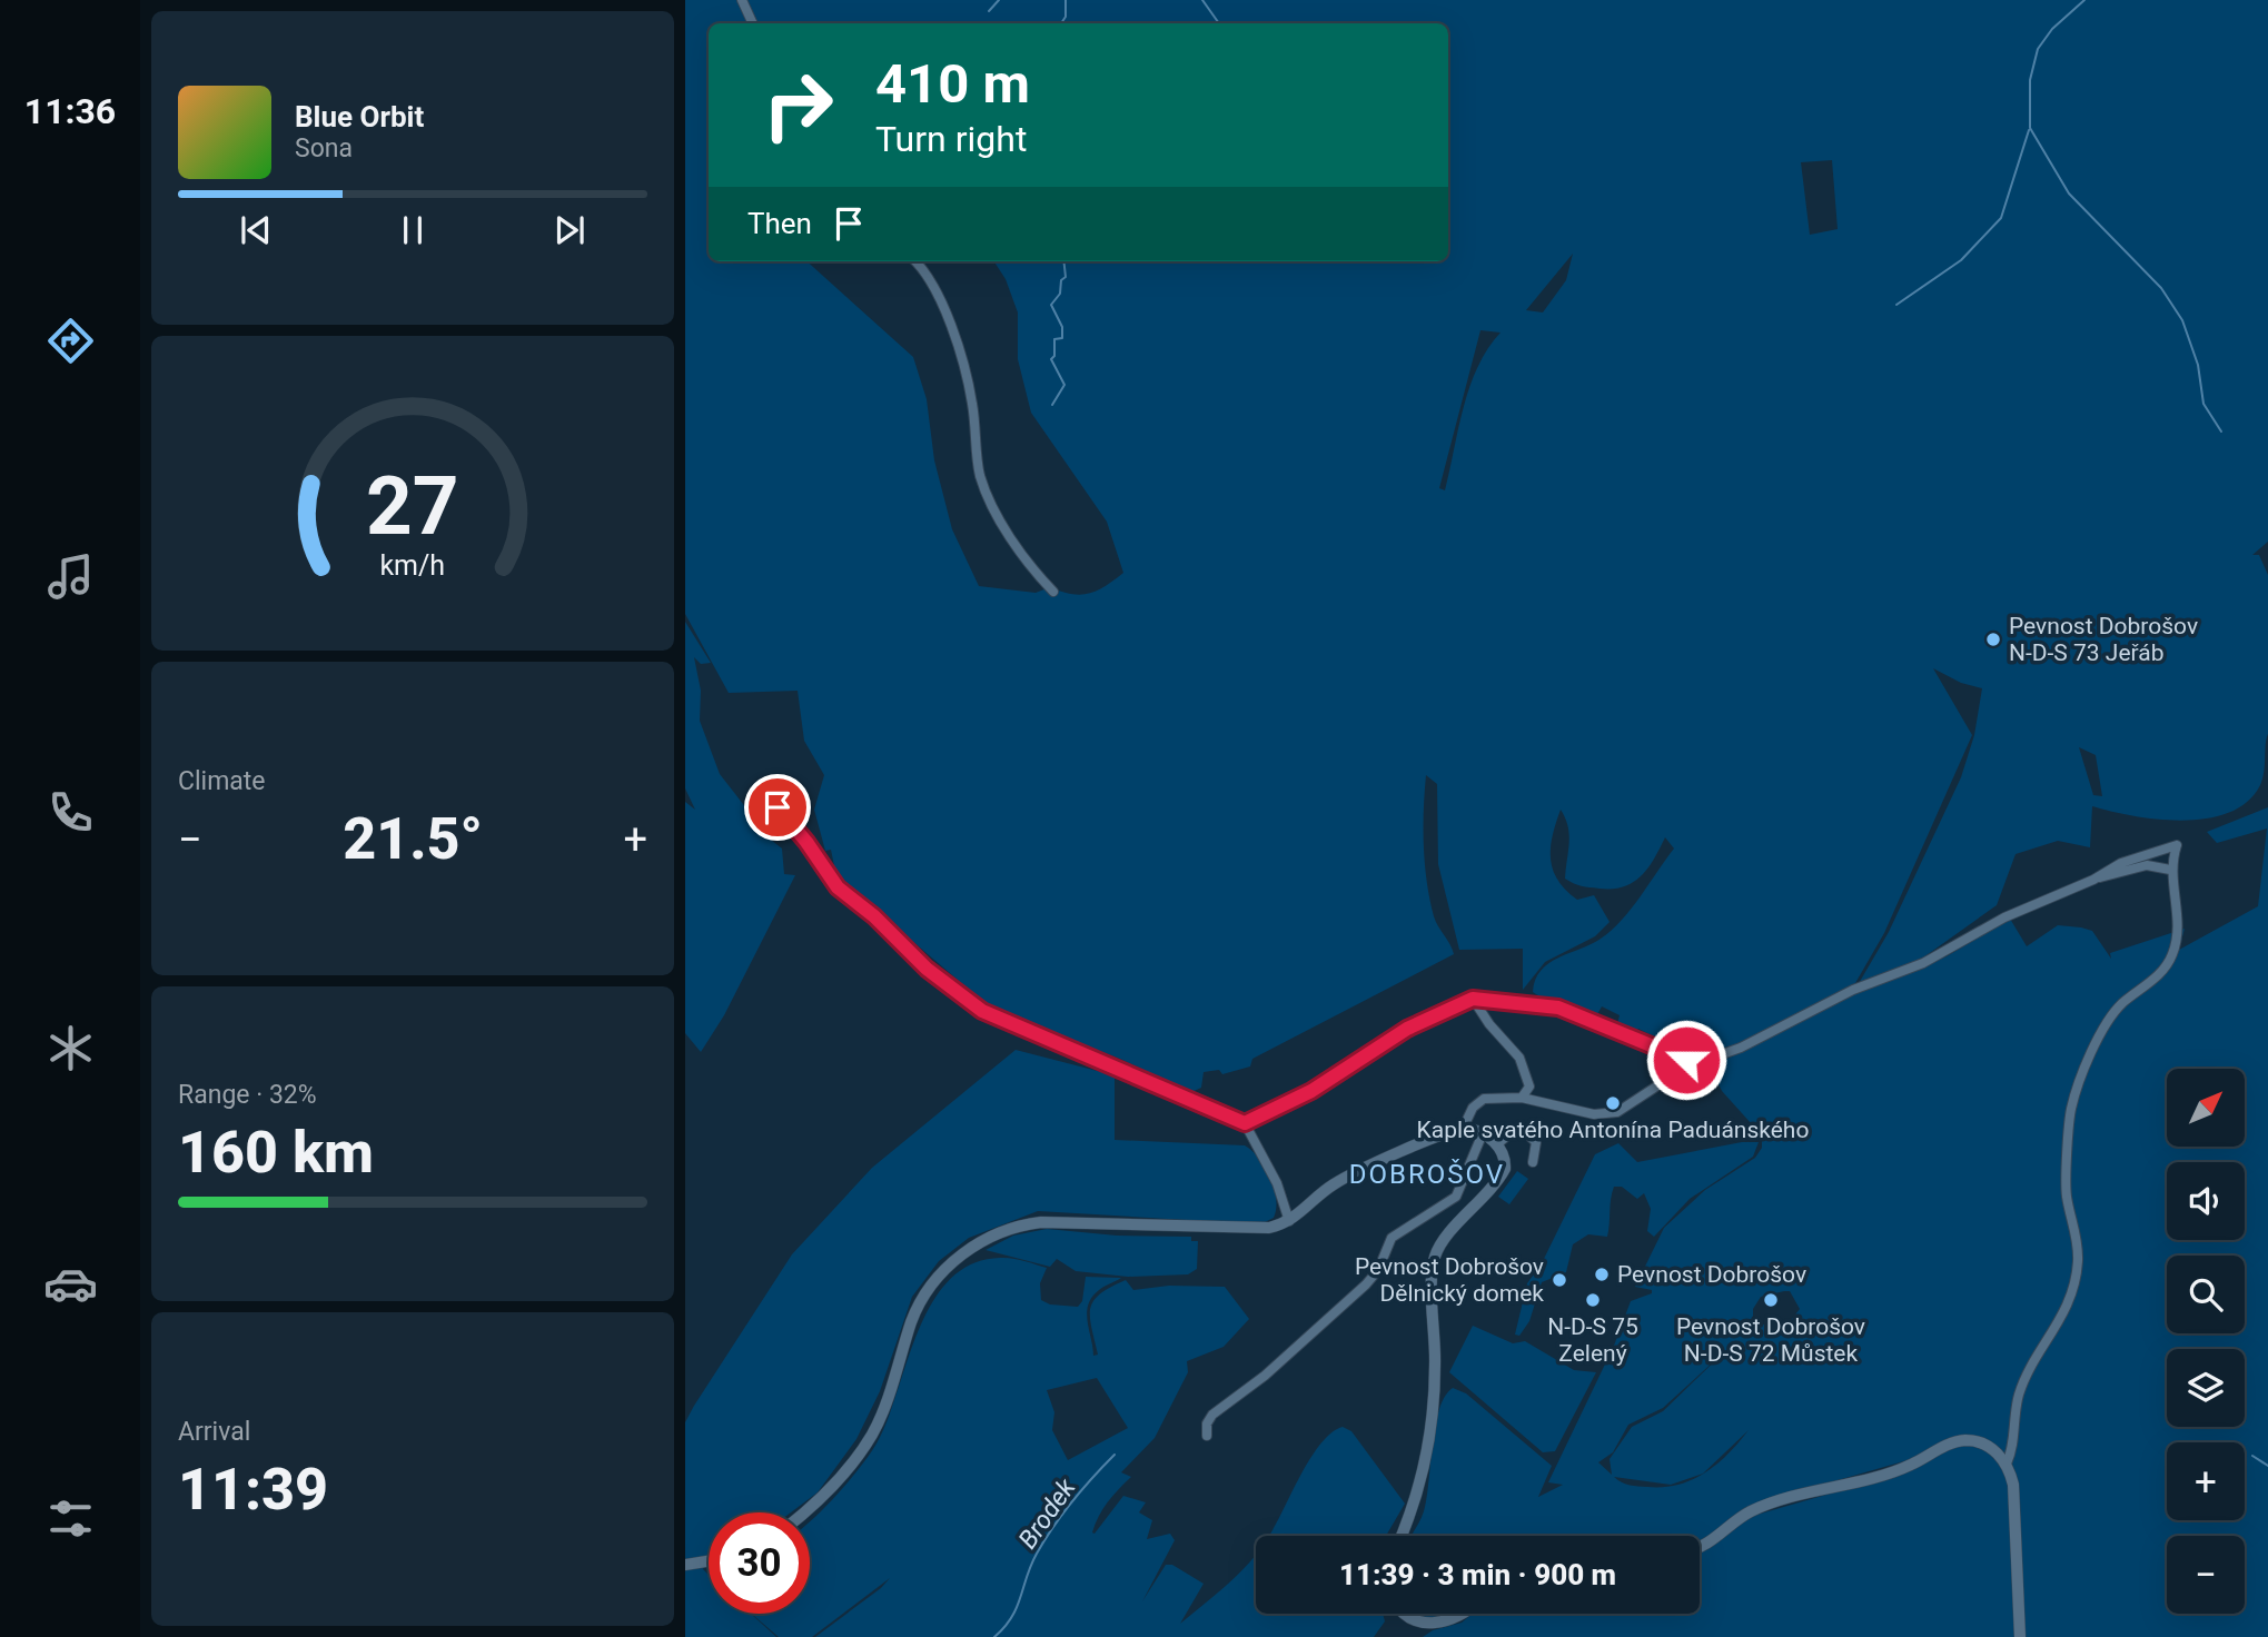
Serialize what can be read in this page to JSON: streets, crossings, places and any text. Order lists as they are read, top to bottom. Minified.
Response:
{"districts":["DOBROŠOV"],"water":["Brodek"],"places":["Pevnost Dobrošov N-D-S 73 Jeřáb","Kaple svatého Antonína Paduánského","Pevnost Dobrošov","Pevnost Dobrošov Dělnický domek","N-D-S 75 Zelený","Pevnost Dobrošov N-D-S 72 Můstek"],"north":"top right","page":{"tabs":"11:36","turn":["410 m","Turn right"],"song":["Blue Orbit","Sona"],"then":"Then","tile":["Climate",["Range · 32%","160 km"],["Arrival","11:39"]],"heat":["−","21.5°","+"],"map_buttons":["+","−"],"limit":"30","trip":"11:39 · 3 min · 900 m","gauge":["27","km/h"]}}
